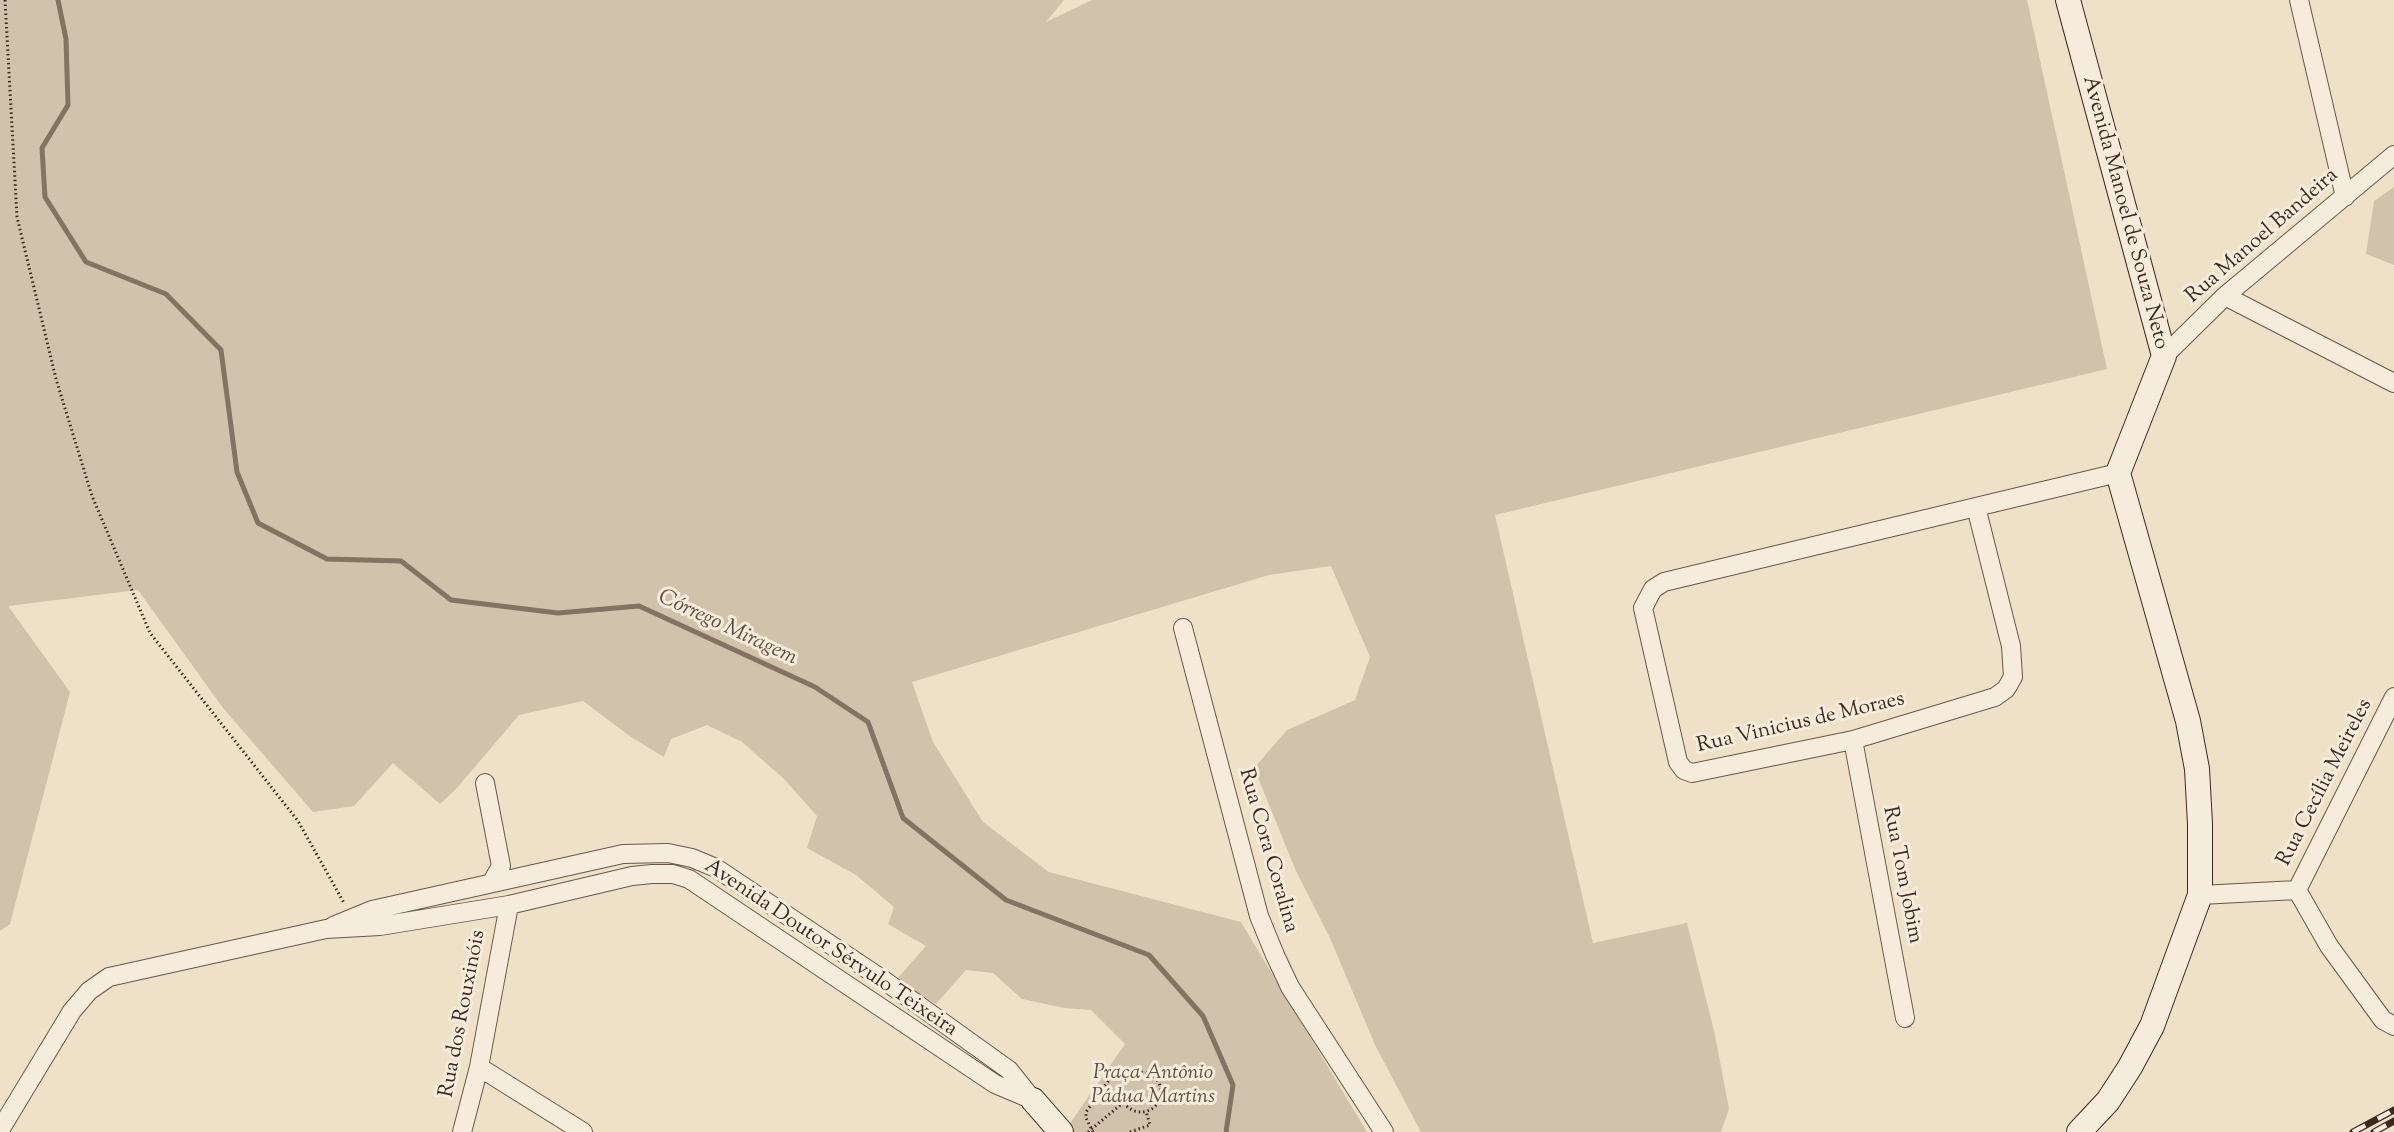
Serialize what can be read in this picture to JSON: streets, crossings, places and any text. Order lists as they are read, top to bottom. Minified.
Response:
{"streets":{"street":["Avenida Manoel de Souza Neto","Rua Manoel Bandeira","Rua Vinicius de Moraes","Rua Cecília Meireles","Rua Cora Coralina","Rua Tom Jobim","Avenida Doutor Sérvulo Teixeira","Rua dos Rouxinóis"]},"crossings":[["Avenida Manoel de Souza Neto","Rua Manoel Bandeira"],["Avenida Manoel de Souza Neto","Rua Vinicius de Moraes"],["Rua Vinicius de Moraes","Rua Tom Jobim"],["Avenida Doutor Sérvulo Teixeira","Rua dos Rouxinóis"]],"water":["Córrego Miragem"],"parks":["Praça Antônio Pádua Martins"]}
